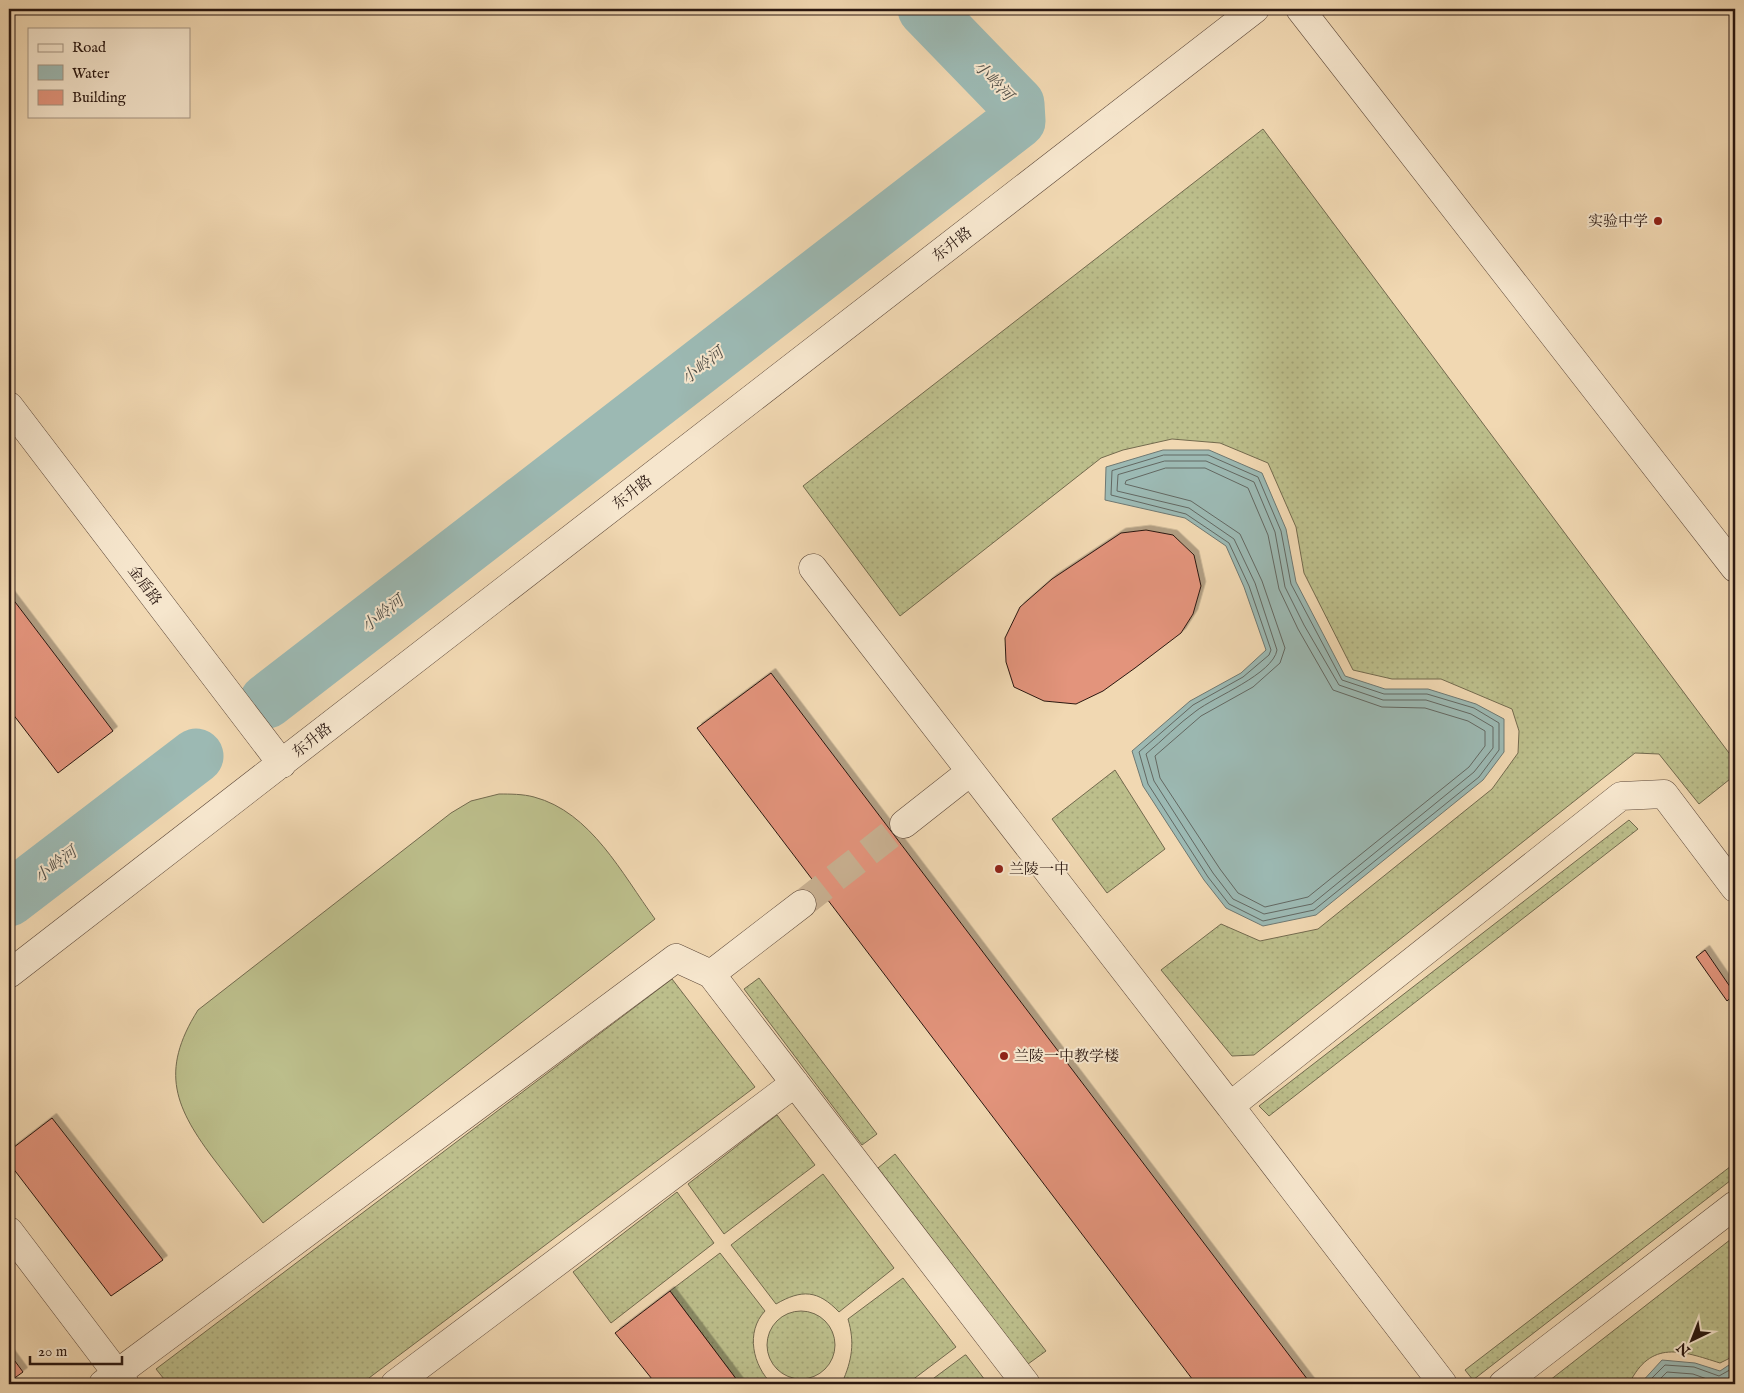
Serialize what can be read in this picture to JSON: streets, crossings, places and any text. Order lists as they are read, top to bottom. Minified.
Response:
{"streets":{"street":["东升路","金盾路"]},"crossings":[["东升路","金盾路"]],"water":["小岭河"],"places":["实验中学","兰陵一中","兰陵一中教学楼"],"legend":["Road","Water","Building"],"scale_bar":"20 m","north":"bottom left"}
